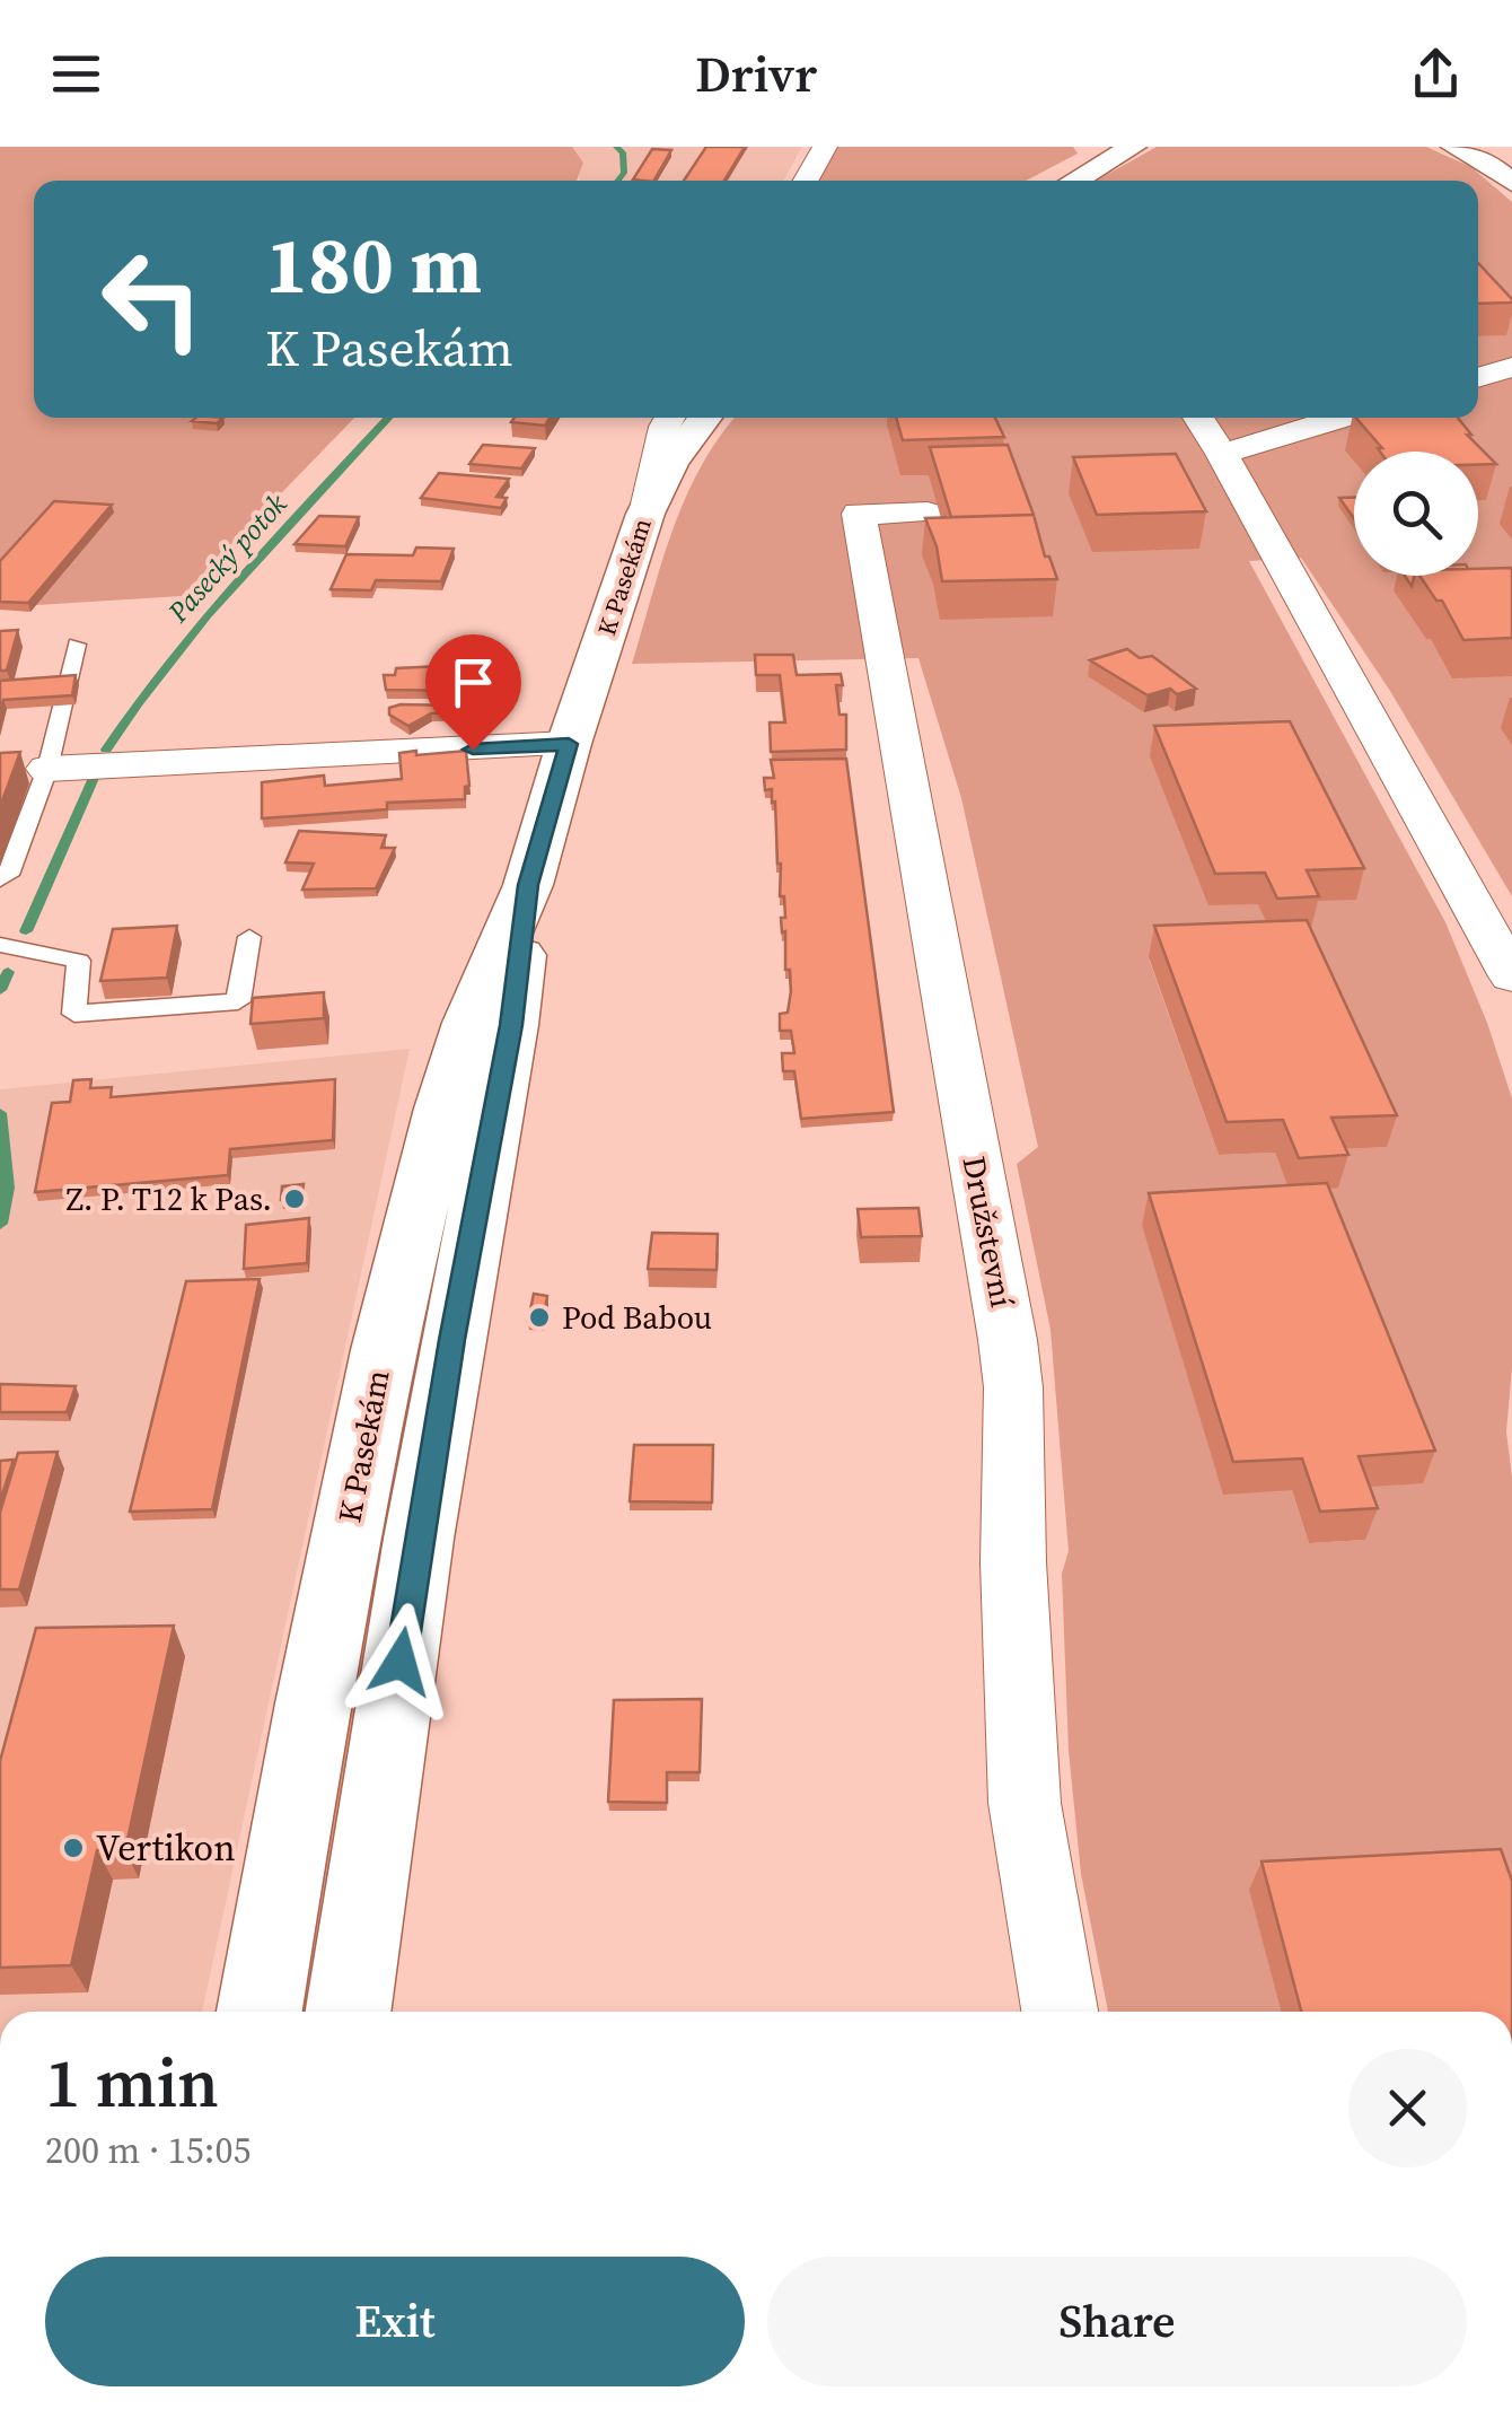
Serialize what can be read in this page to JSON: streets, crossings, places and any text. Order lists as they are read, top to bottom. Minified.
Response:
{"streets":{"street":["K Pasekám","Družstevní"]},"water":["Pasecký potok"],"places":["Z. P. T12 k Pas.","Pod Babou","Vertikon"],"page":{"header":"Drivr","turn":["180 m","K Pasekám"],"heading":["1 min","200 m · 15:05"],"buttons":["Exit","Share"]}}
